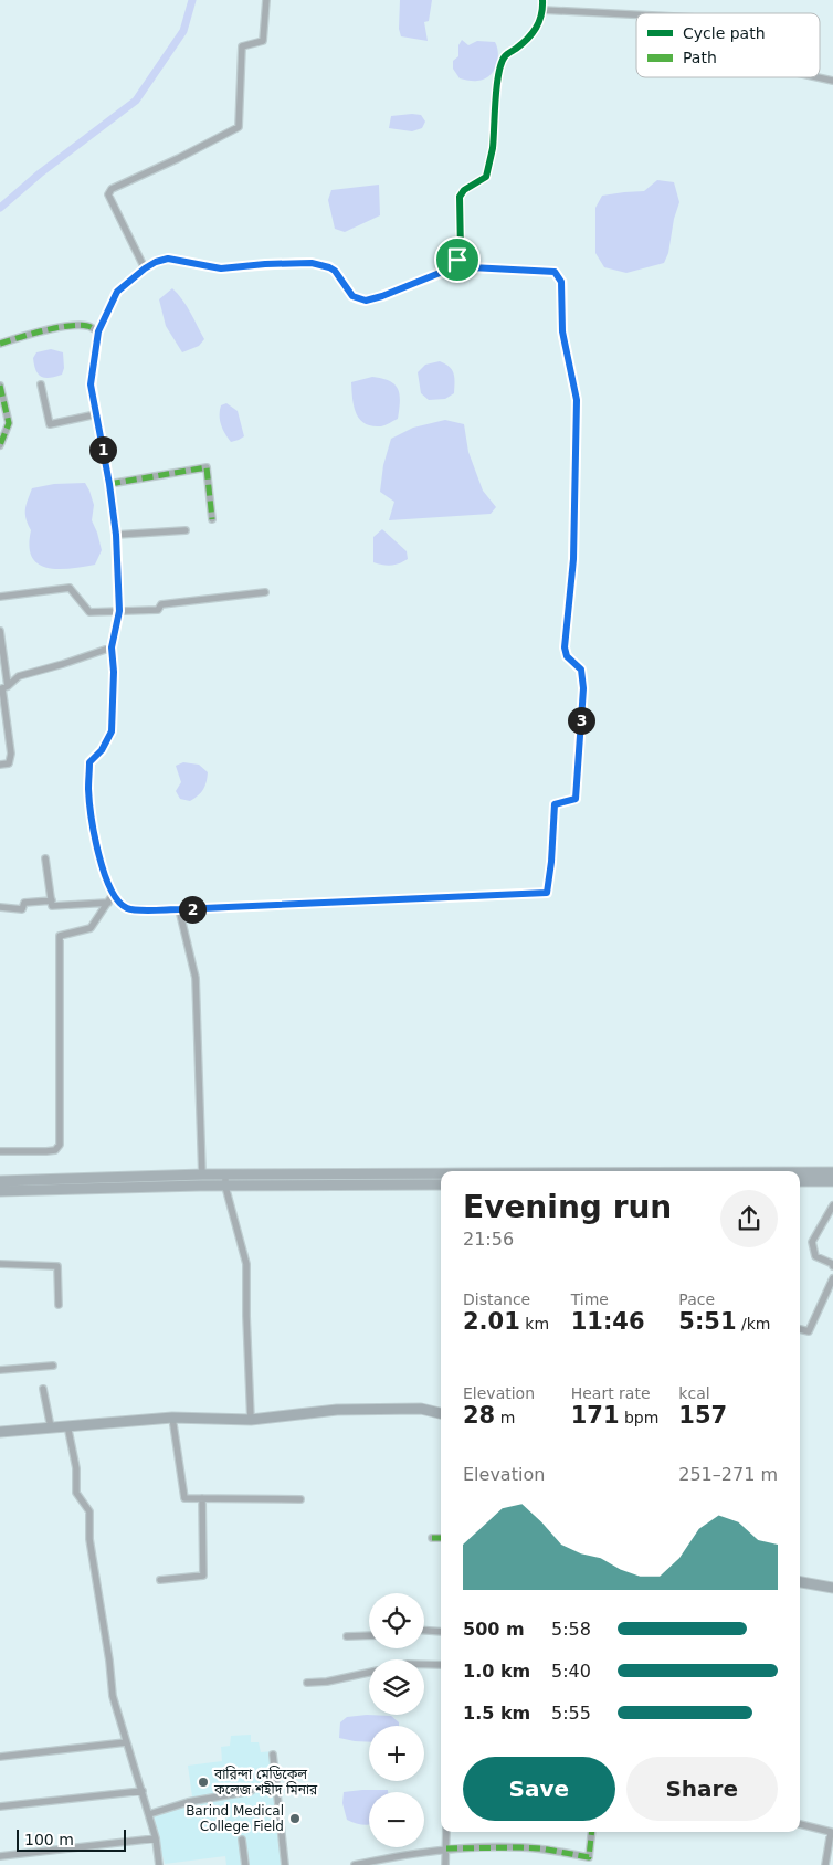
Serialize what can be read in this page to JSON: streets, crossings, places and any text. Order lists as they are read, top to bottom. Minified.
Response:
{"places":["বারিন্দা মেডিকেল কলেজ শহীদ মিনার","Barind Medical College Field"],"legend":["Cycle path","Path"],"scale_bar":"100 m","page":{"pins":["1","3","2"],"heading":["Evening run","21:56"],"stats":[["Distance","2.01 km"],["Time","11:46"],["Pace","5:51 /km"],["Elevation","28 m"],["Heart rate","171 bpm"],["kcal","157"]],"chart":["Elevation","251–271 m"],"map_buttons":["+","−"],"list":[{"name":"500 m","note":"5:58"},{"name":"1.0 km","note":"5:40"},{"name":"1.5 km","note":"5:55"}],"buttons":["Save","Share"],"scale":"100 m"}}
